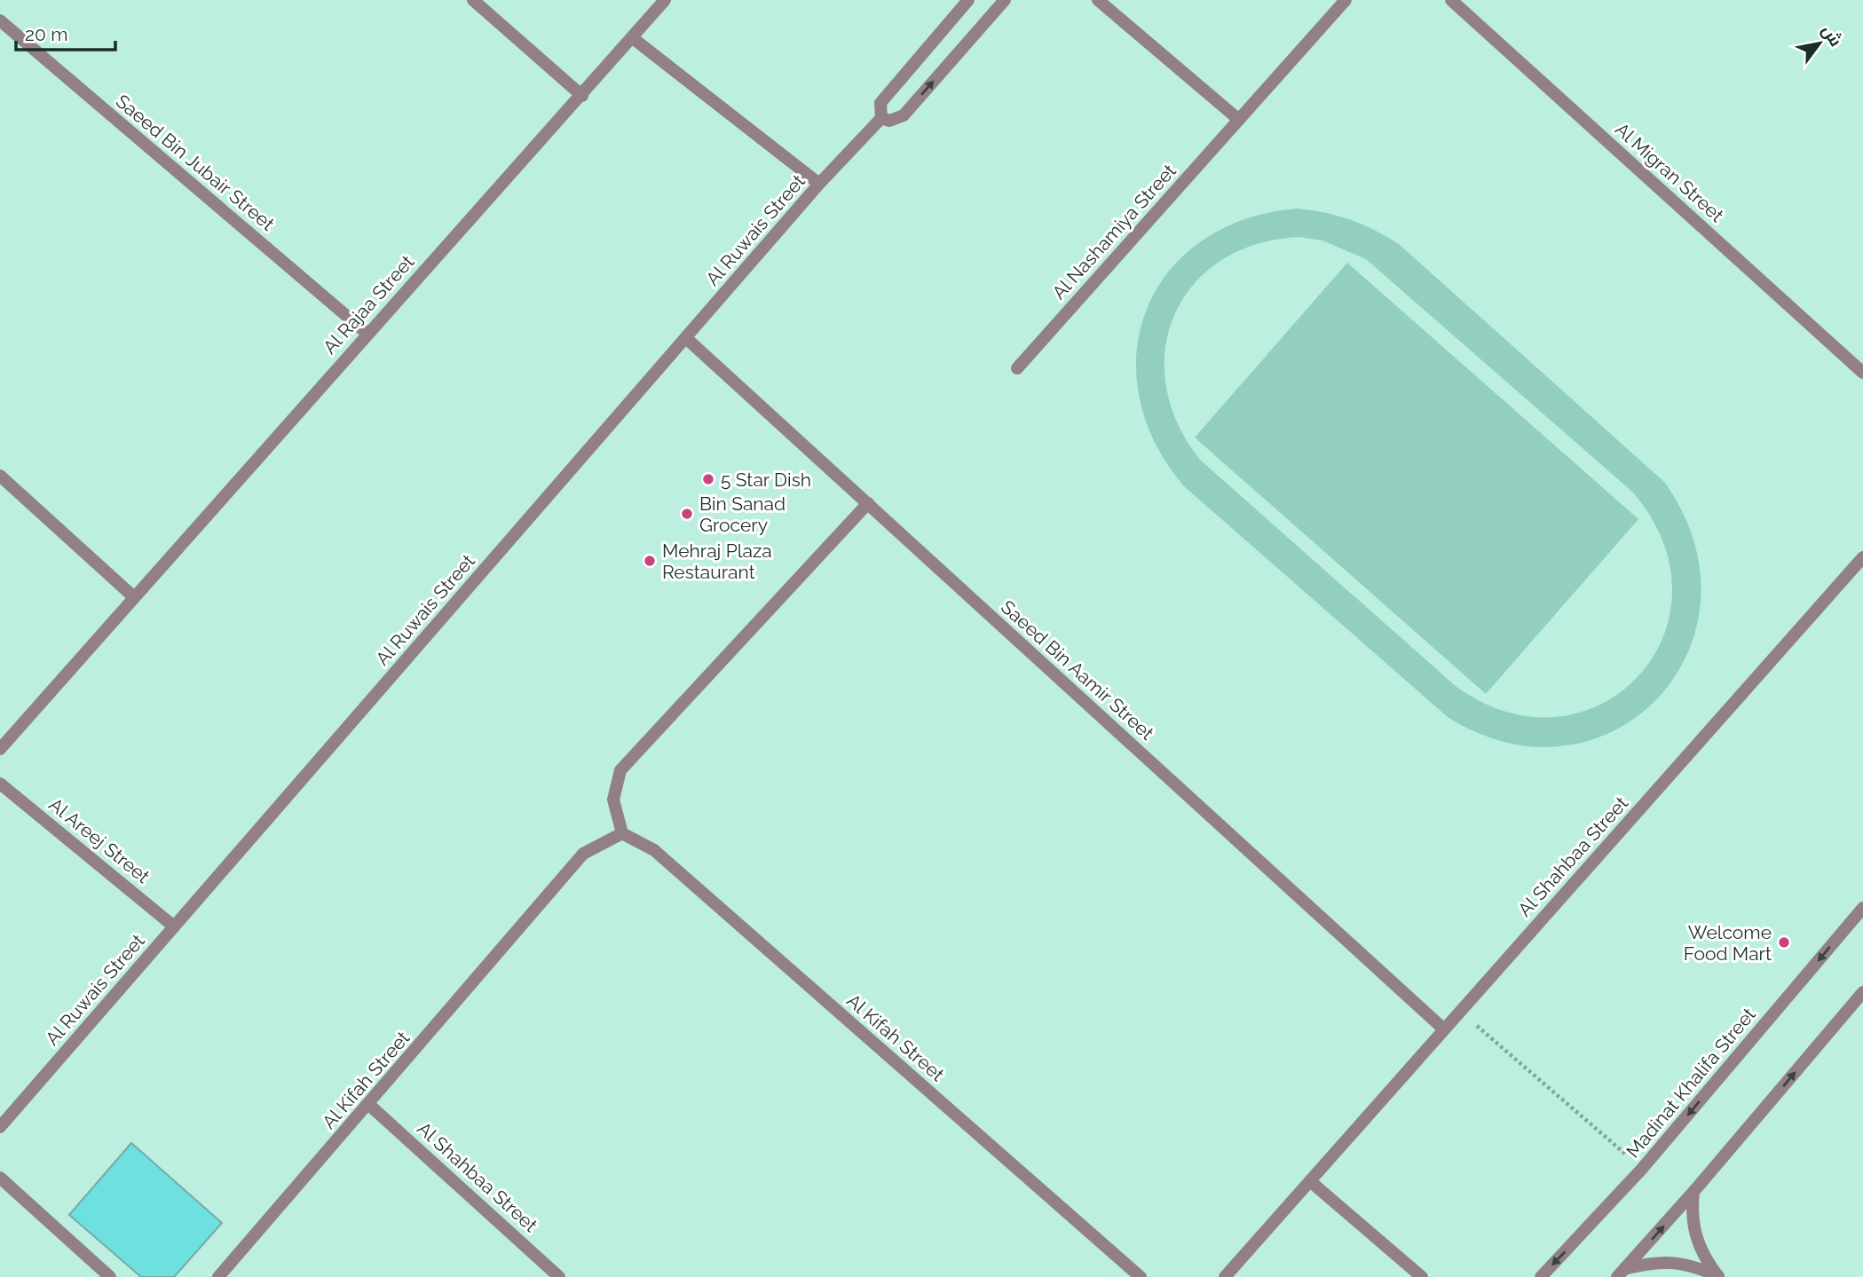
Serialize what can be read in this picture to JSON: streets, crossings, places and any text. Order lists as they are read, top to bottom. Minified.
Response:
{"streets":{"street":["Saeed Bin Jubair Street","Al Migran Street","Al Ruwais Street","Al Nashamiya Street","Al Rajaa Street","Saeed Bin Aamir Street","Al Areej Street","Al Shahbaa Street","Al Kifah Street","Madinat Khalifa Street"]},"crossings":[["Saeed Bin Jubair Street","Al Rajaa Street"],["Al Ruwais Street","Saeed Bin Aamir Street"],["Al Ruwais Street","Al Areej Street"],["Saeed Bin Aamir Street","Al Shahbaa Street"],["Al Shahbaa Street","Al Kifah Street"]],"places":["5 Star Dish","Bin Sanad Grocery","Mehraj Plaza Restaurant","Welcome Food Mart"],"scale_bar":"20 m","north":"top right"}
